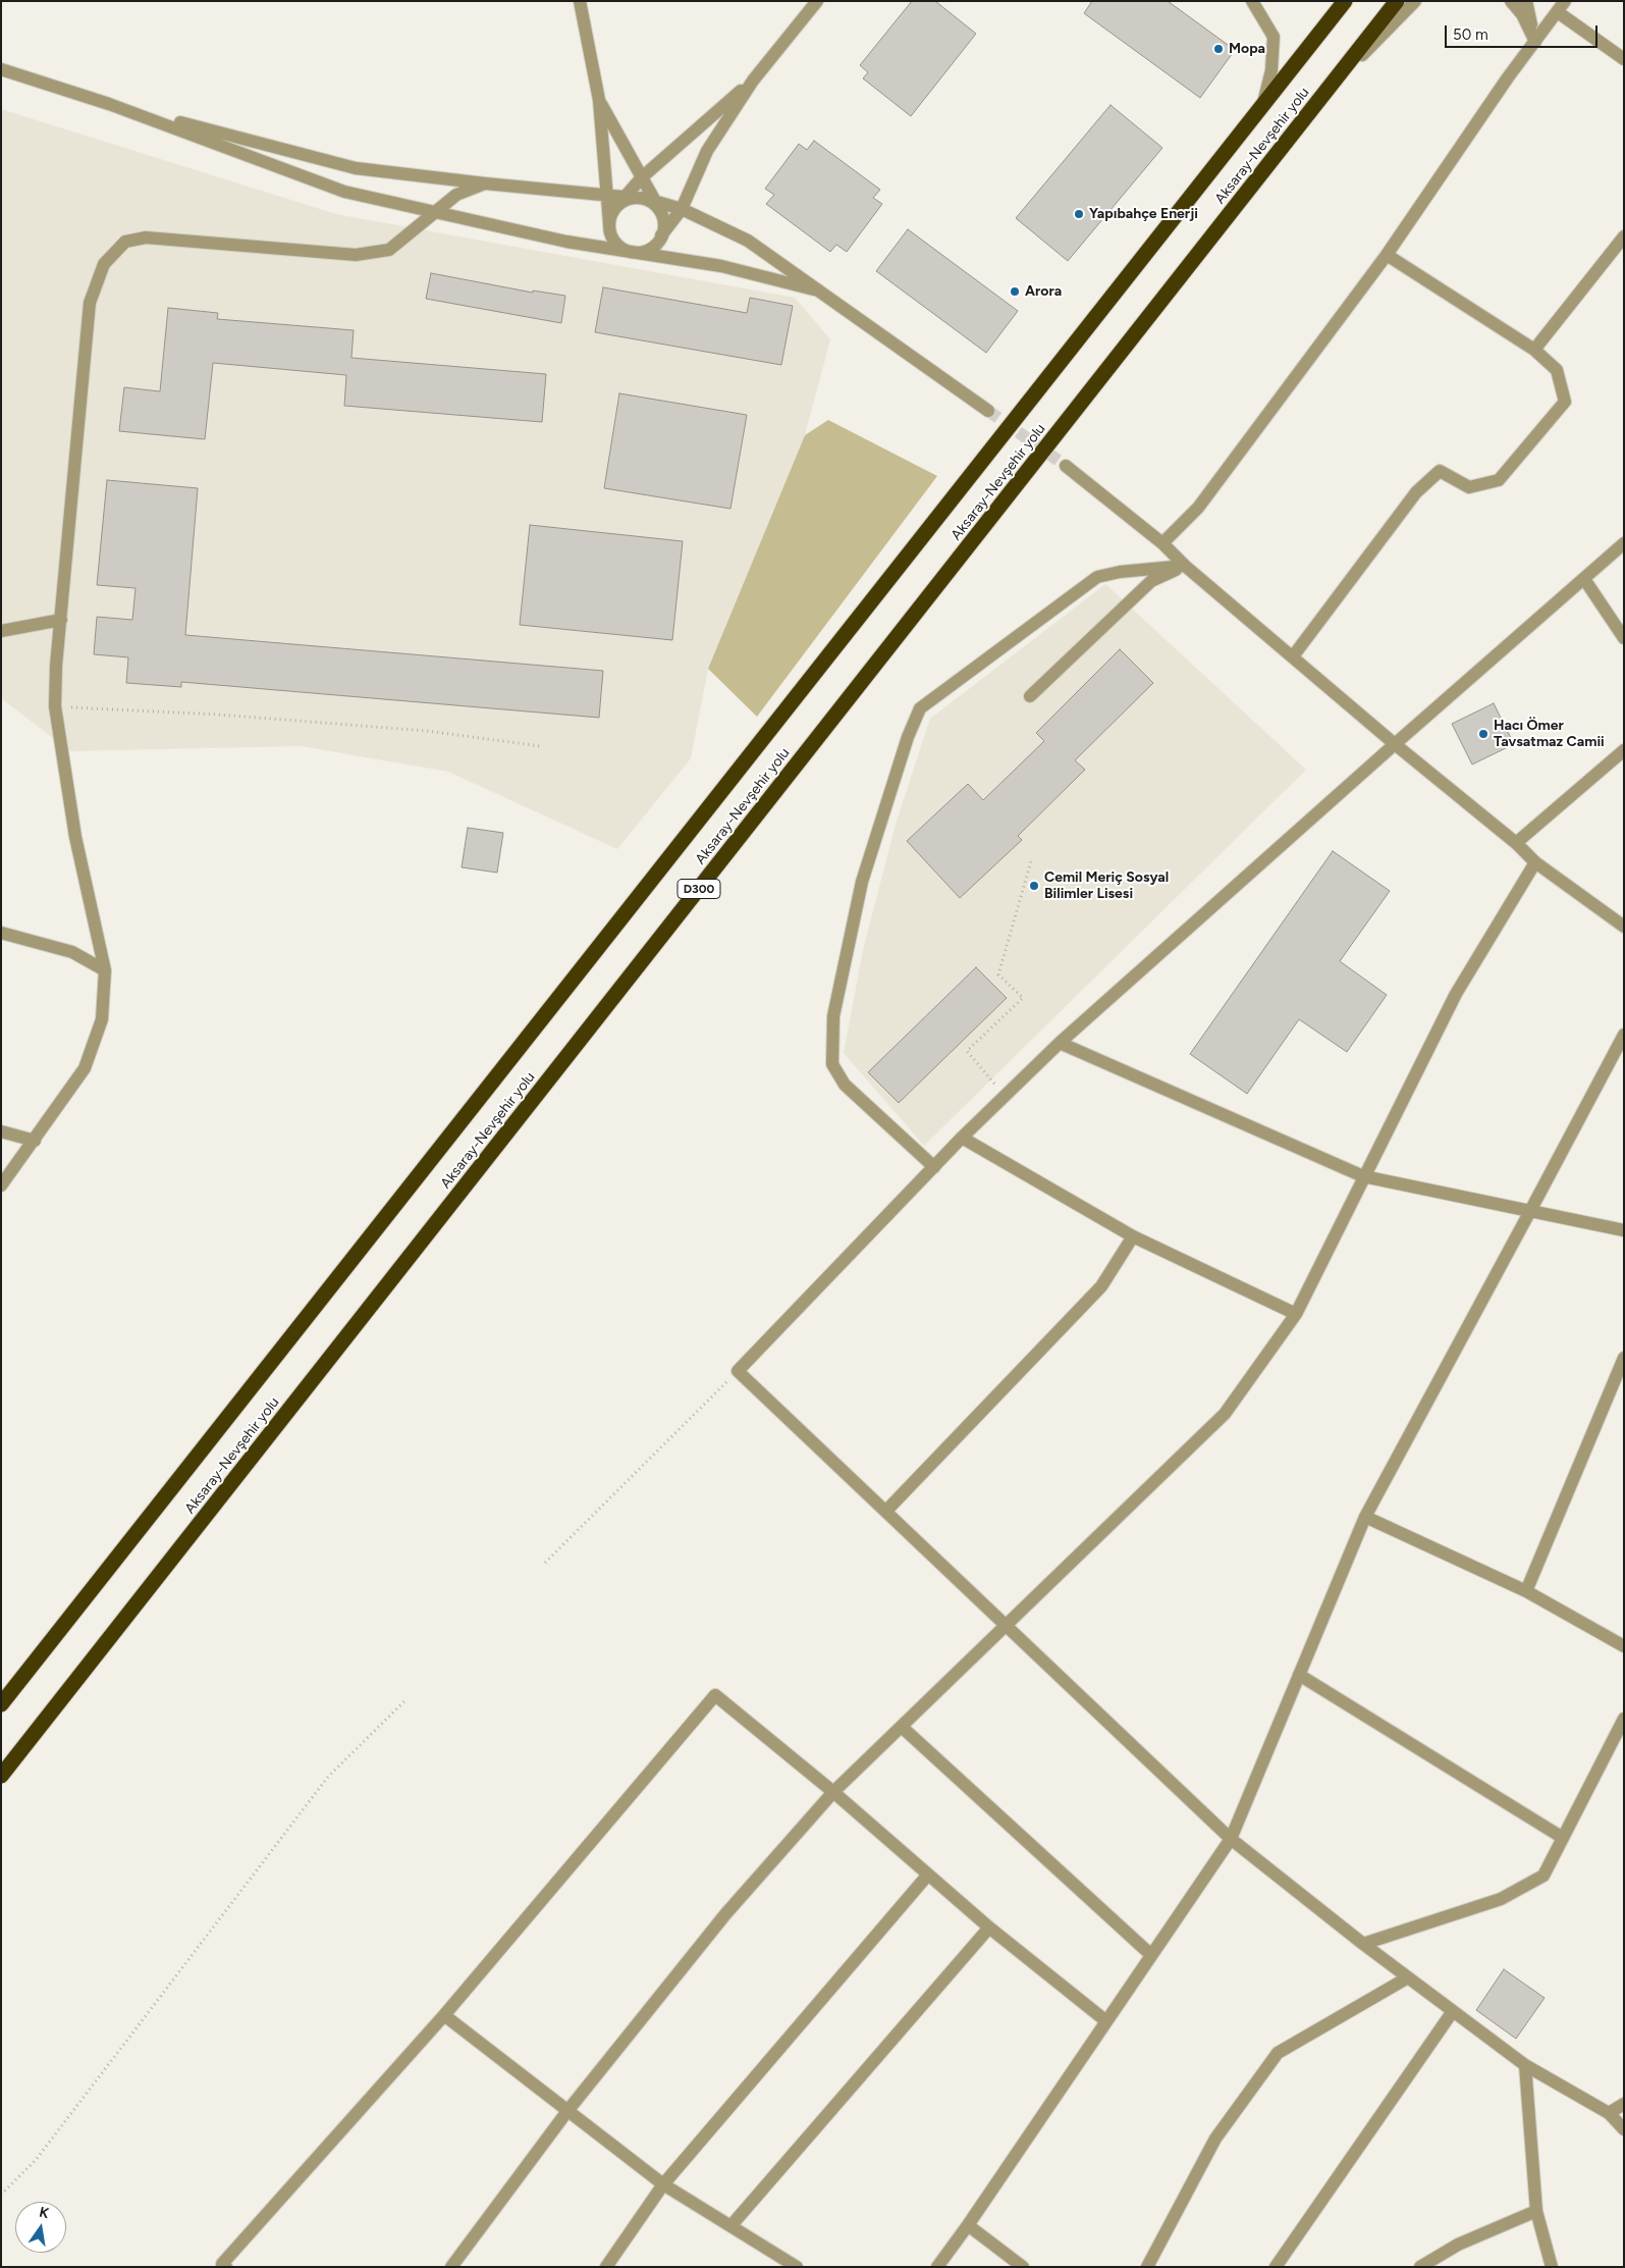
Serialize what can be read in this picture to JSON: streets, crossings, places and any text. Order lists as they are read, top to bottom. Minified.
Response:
{"streets":{"highway":["Aksaray-Nevşehir yolu","D300"]},"places":["Mopa","Yapıbahçe Enerji","Arora","Hacı Ömer Tavsatmaz Camii","Cemil Meriç Sosyal Bilimler Lisesi"],"scale_bar":"50 m","north":"top"}
